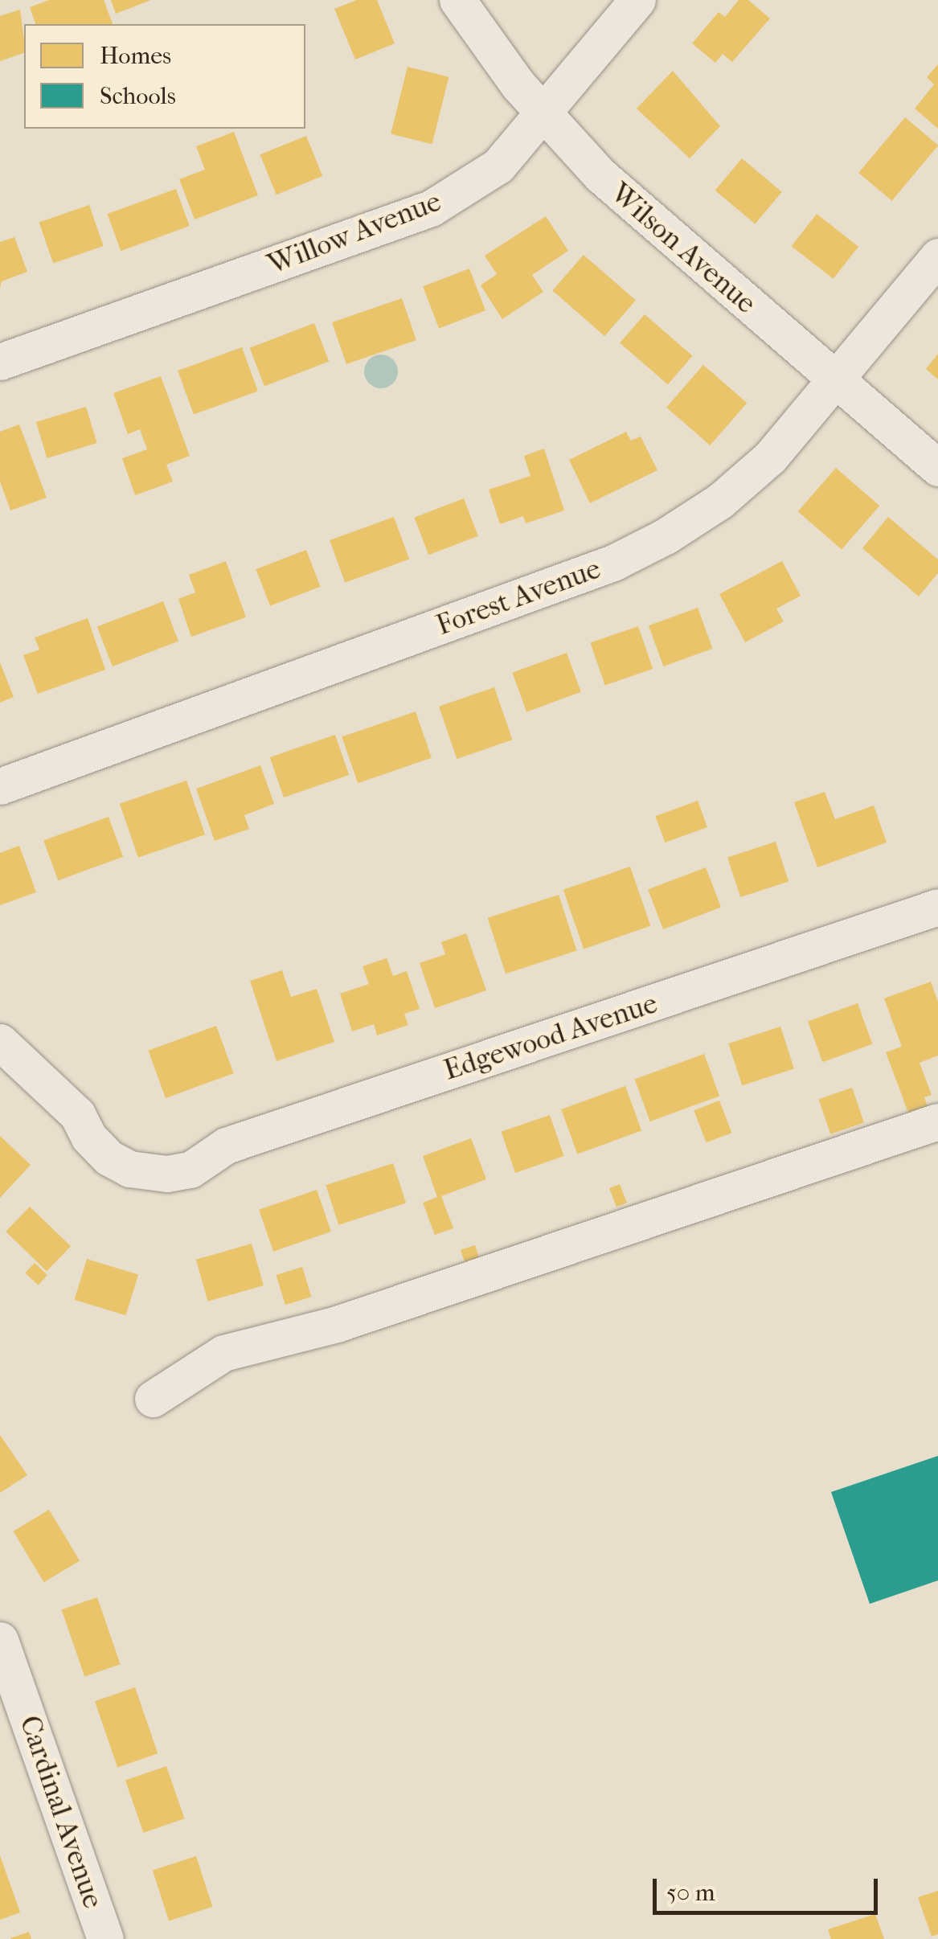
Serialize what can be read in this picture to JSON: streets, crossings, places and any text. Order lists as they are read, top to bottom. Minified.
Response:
{"streets":{"street":["Willow Avenue","Wilson Avenue","Forest Avenue","Edgewood Avenue","Cardinal Avenue"]},"crossings":[["Willow Avenue","Wilson Avenue"],["Wilson Avenue","Forest Avenue"]],"legend":["Homes","Schools"],"scale_bar":"50 m"}
